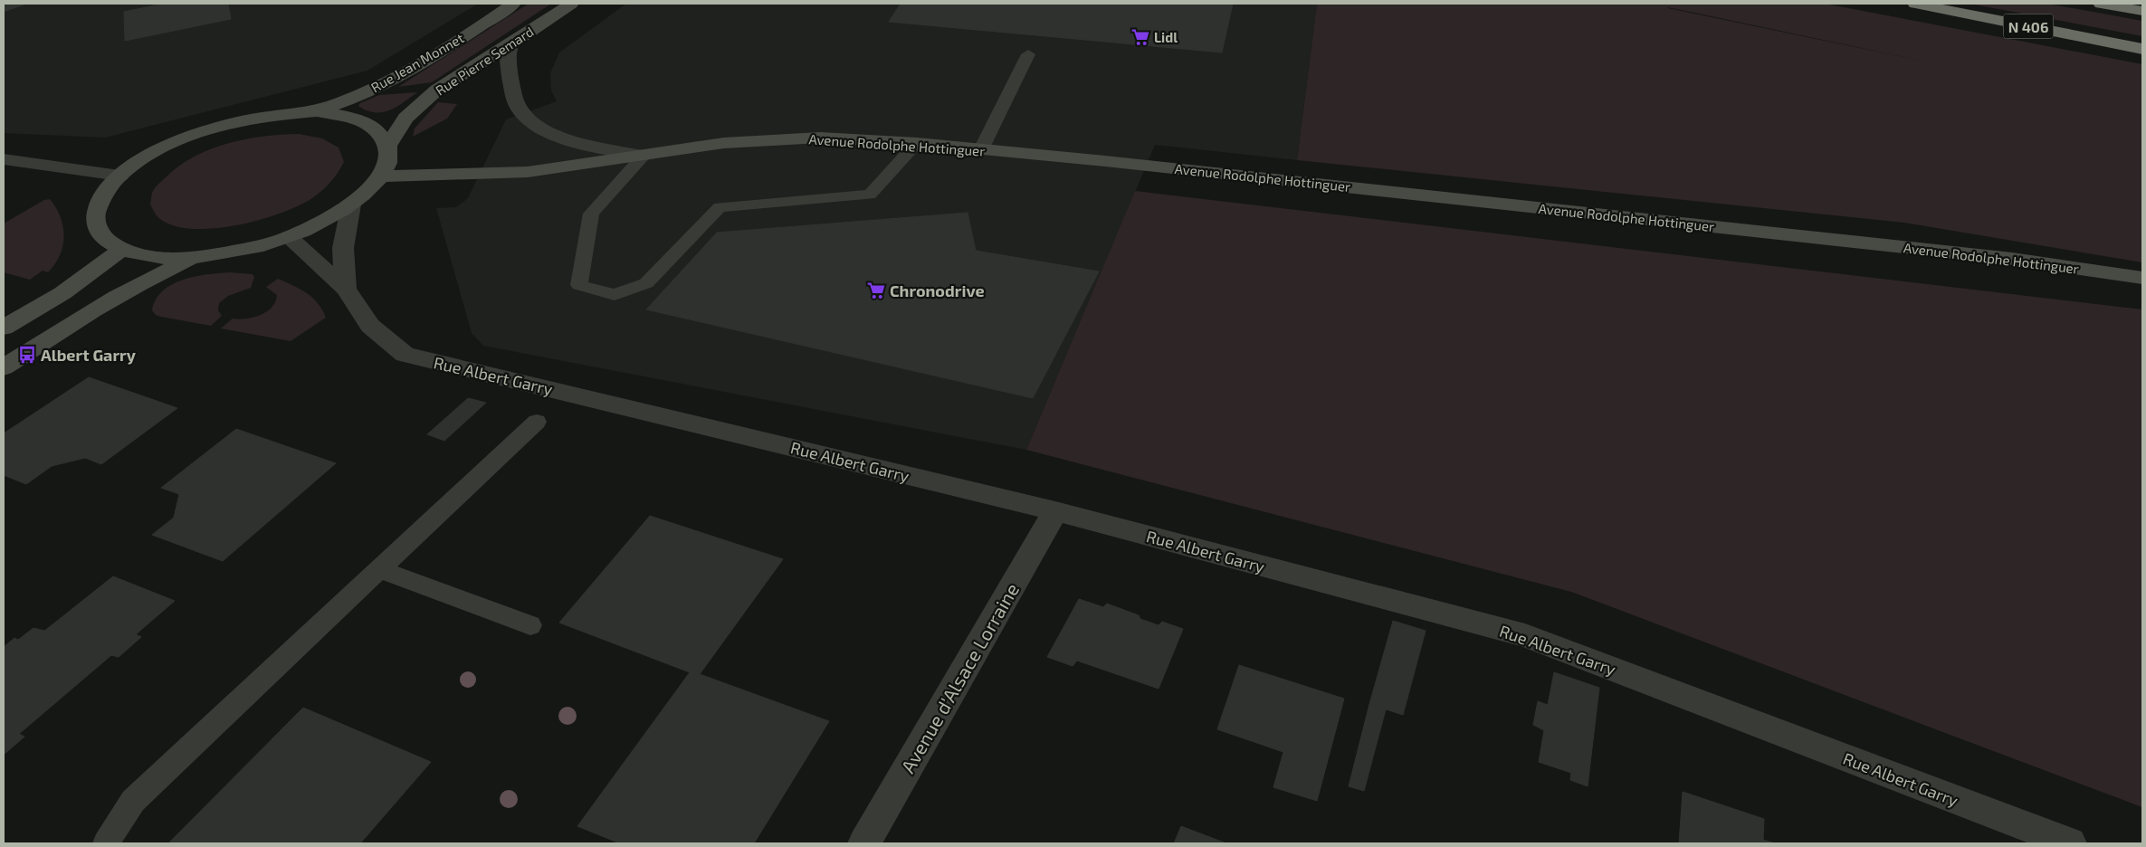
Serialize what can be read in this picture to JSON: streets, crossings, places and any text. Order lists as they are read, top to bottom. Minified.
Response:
{"streets":{"highway":["N 406"],"street":["Rue Pierre Semard","Rue Jean Monnet","Avenue Rodolphe Hottinguer","Rue Albert Garry","Avenue d'Alsace Lorraine"]},"crossings":[["Rue Albert Garry","Avenue d'Alsace Lorraine"]],"places":{"supermarket":["Lidl","Chronodrive"],"bus stop":["Albert Garry"]}}
